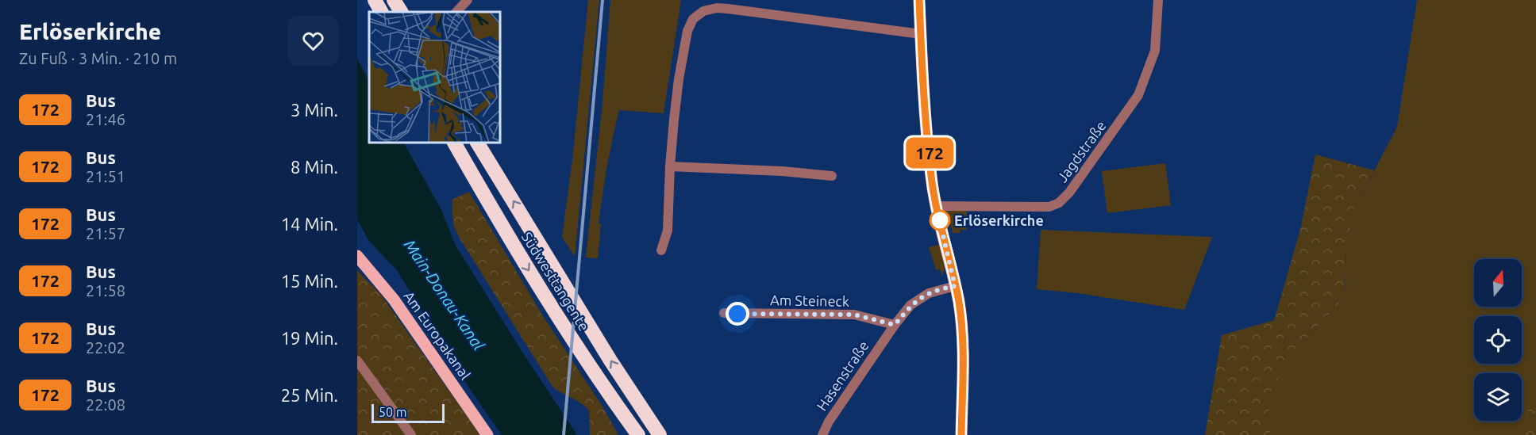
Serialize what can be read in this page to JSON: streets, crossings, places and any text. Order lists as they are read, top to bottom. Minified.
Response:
{"streets":{"highway":["Südwesttangente"],"main road":["Am Europakanal"],"street":["Jagdstraße","Am Steineck","Hasenstraße"]},"crossings":[["Am Steineck","Hasenstraße"]],"water":["Main-Donau-Kanal"],"places":["Erlöserkirche"],"lines":["bus line 172"],"scale_bar":"50 m","north":"top","page":{"heading":["Erlöserkirche","Zu Fuß · 3 Min. · 210 m"],"on_map":"172","list":[{"mark":"172","name":"Bus","note":"21:46","value":"3 Min."},{"mark":"172","name":"Bus","note":"21:51","value":"8 Min."},{"mark":"172","name":"Bus","note":"21:57","value":"14 Min."},{"mark":"172","name":"Bus","note":"21:58","value":"15 Min."},{"mark":"172","name":"Bus","note":"22:02","value":"19 Min."},{"mark":"172","name":"Bus","note":"22:08","value":"25 Min."}],"scale":"50 m"}}
